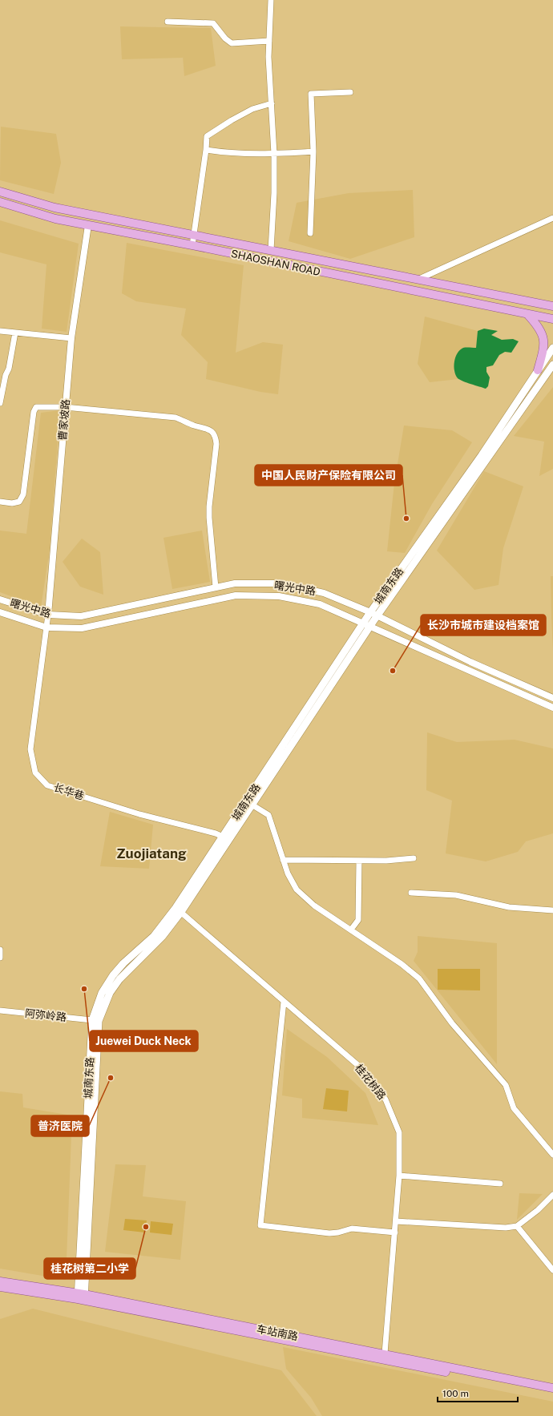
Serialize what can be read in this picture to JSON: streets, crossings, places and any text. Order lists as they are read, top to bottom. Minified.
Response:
{"streets":{"main road":["SHAOSHAN ROAD","城南东路","车站南路"],"street":["曹家坡路","曙光中路","长华巷","阿弥岭路","桂花树路"]},"crossings":[["SHAOSHAN ROAD","曹家坡路"],["曹家坡路","曙光中路"],["曹家坡路","长华巷"],["城南东路","曙光中路"],["城南东路","长华巷"],["城南东路","阿弥岭路"],["城南东路","桂花树路"],["城南东路","车站南路"],["曙光中路","长华巷"],["桂花树路","车站南路"]],"districts":["Zuojiatang"],"places":["中国人民财产保险有限公司","长沙市城市建设档案馆","Juewei Duck Neck","普济医院","桂花树第二小学"],"scale_bar":"100 m"}
